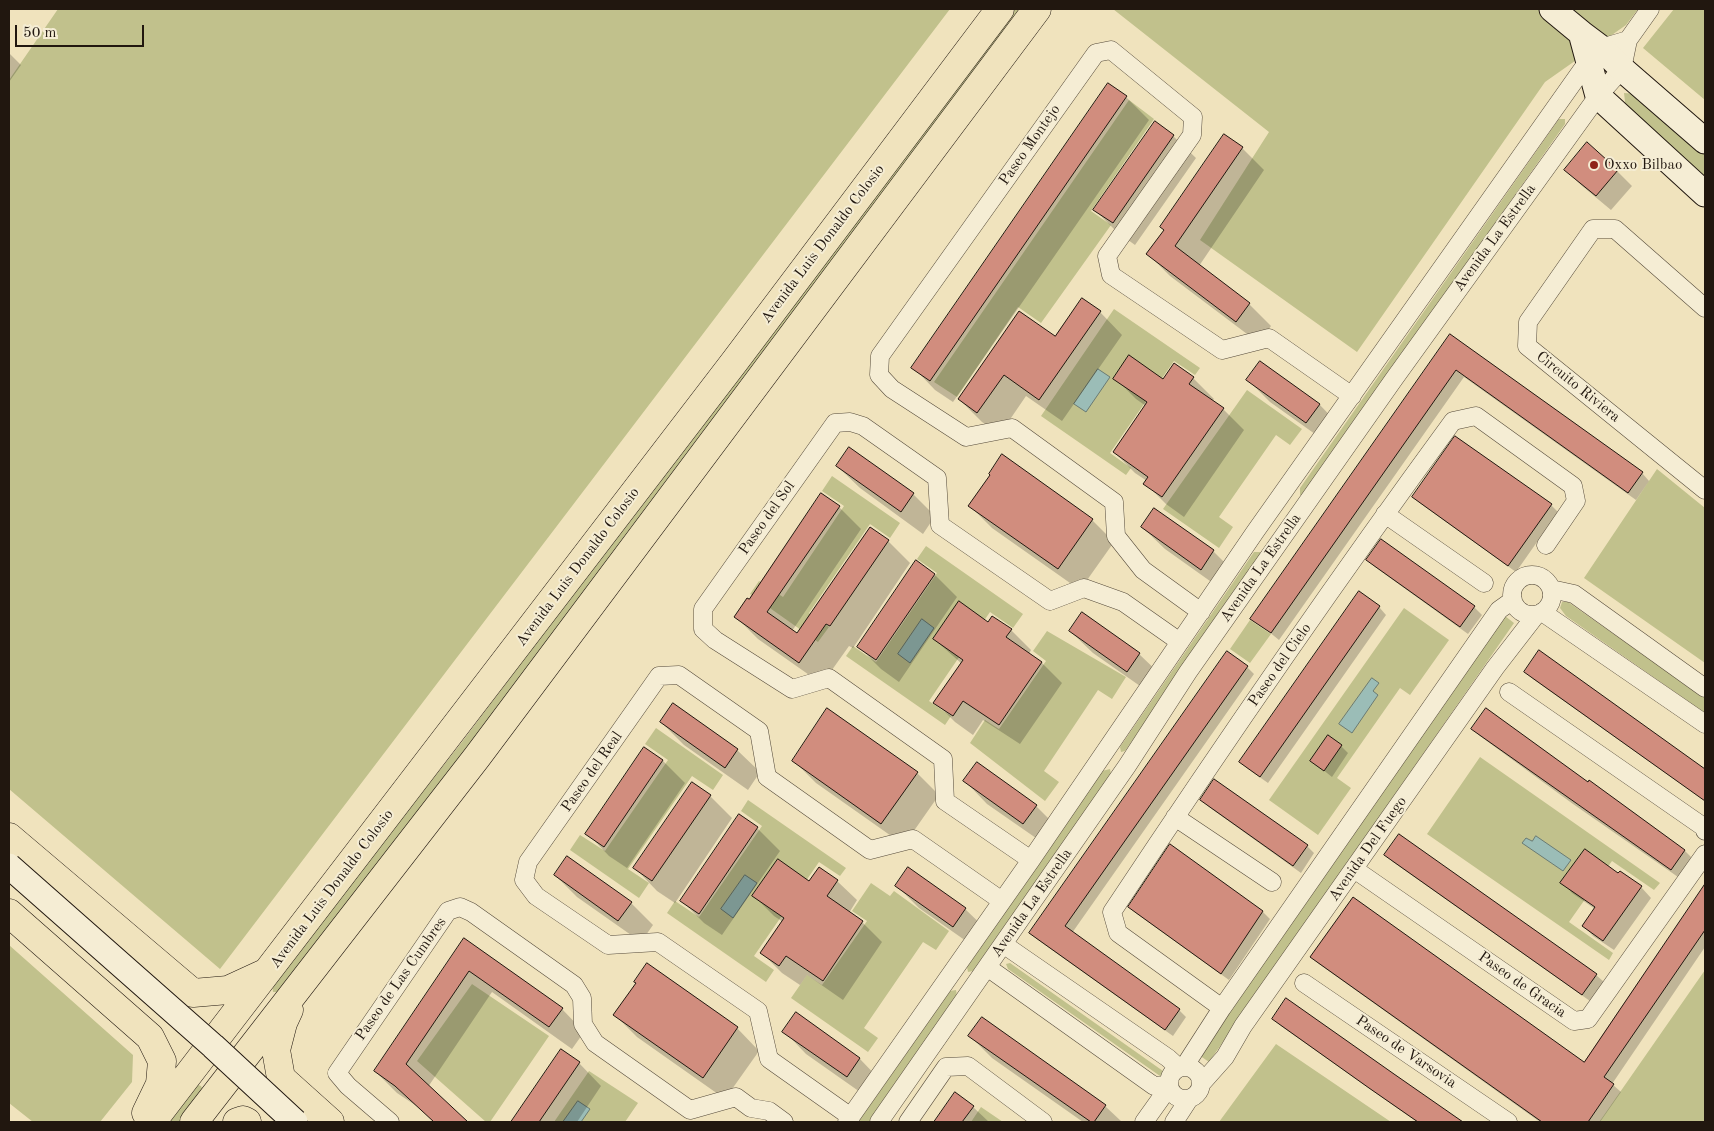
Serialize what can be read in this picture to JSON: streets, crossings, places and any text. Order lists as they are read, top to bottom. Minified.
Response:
{"streets":{"main road":["Avenida Luis Donaldo Colosio"],"street":["Paseo Montejo","Avenida La Estrella","Circuito Riviera","Paseo del Sol","Paseo del Cielo","Paseo del Real","Avenida Del Fuego","Paseo de Las Cumbres","Paseo de Gracia","Paseo de Varsovia"]},"crossings":[["Paseo Montejo","Avenida La Estrella"],["Avenida La Estrella","Paseo del Sol"],["Avenida La Estrella","Paseo del Real"],["Paseo del Cielo","Avenida Del Fuego"],["Avenida Del Fuego","Paseo de Gracia"]],"places":["Oxxo Bilbao"],"scale_bar":"50 m"}
